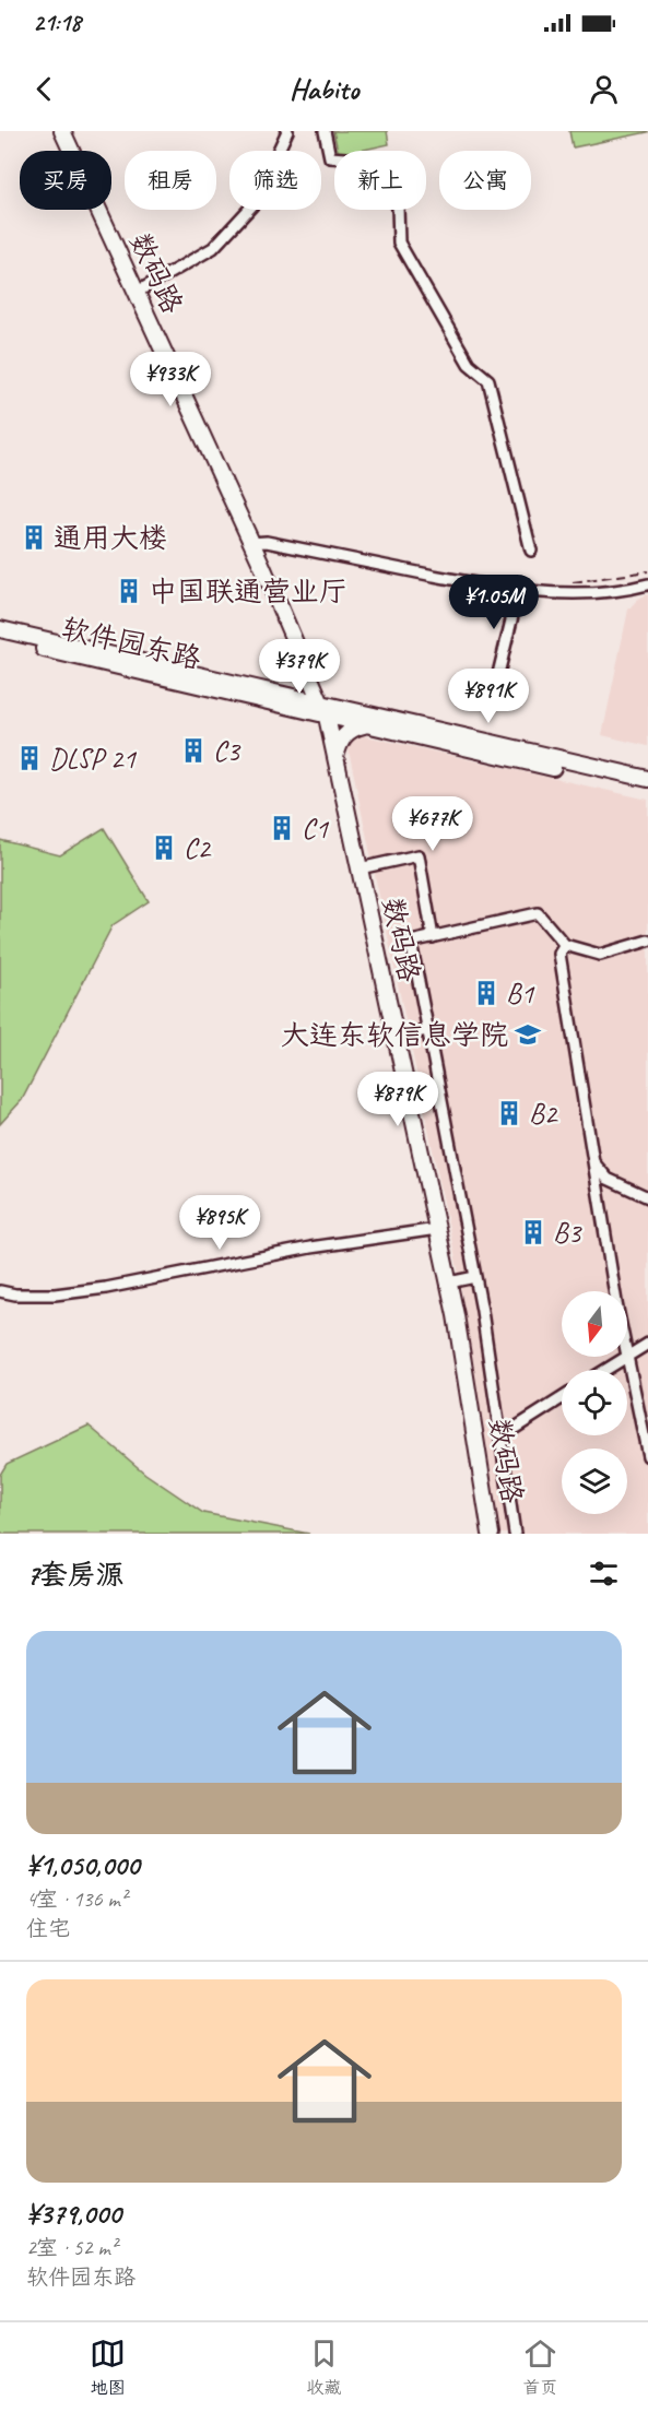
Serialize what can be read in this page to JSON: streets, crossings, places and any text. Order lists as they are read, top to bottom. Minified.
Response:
{"streets":{"main road":["数码路","软件园东路"]},"crossings":[["数码路","软件园东路"]],"places":{"building":["通用大楼","中国联通营业厅","C3","DLSP 21","C1","C2","B1","B2","B3"],"school or university":["大连东软信息学院"]},"north":"bottom","page":{"status":"21:18","header":"Habito","chip":["买房","租房","筛选","新上","公寓"],"price":["¥933K","¥1.05M","¥379K","¥891K","¥677K","¥879K","¥895K"],"heading":"7套房源","list":[{"name":"¥1,050,000","note":"4室 · 136 m² · 住宅"},{"name":"¥379,000","note":"2室 · 52 m² · 软件园东路"}],"tabs":["地图","收藏","首页"]}}
